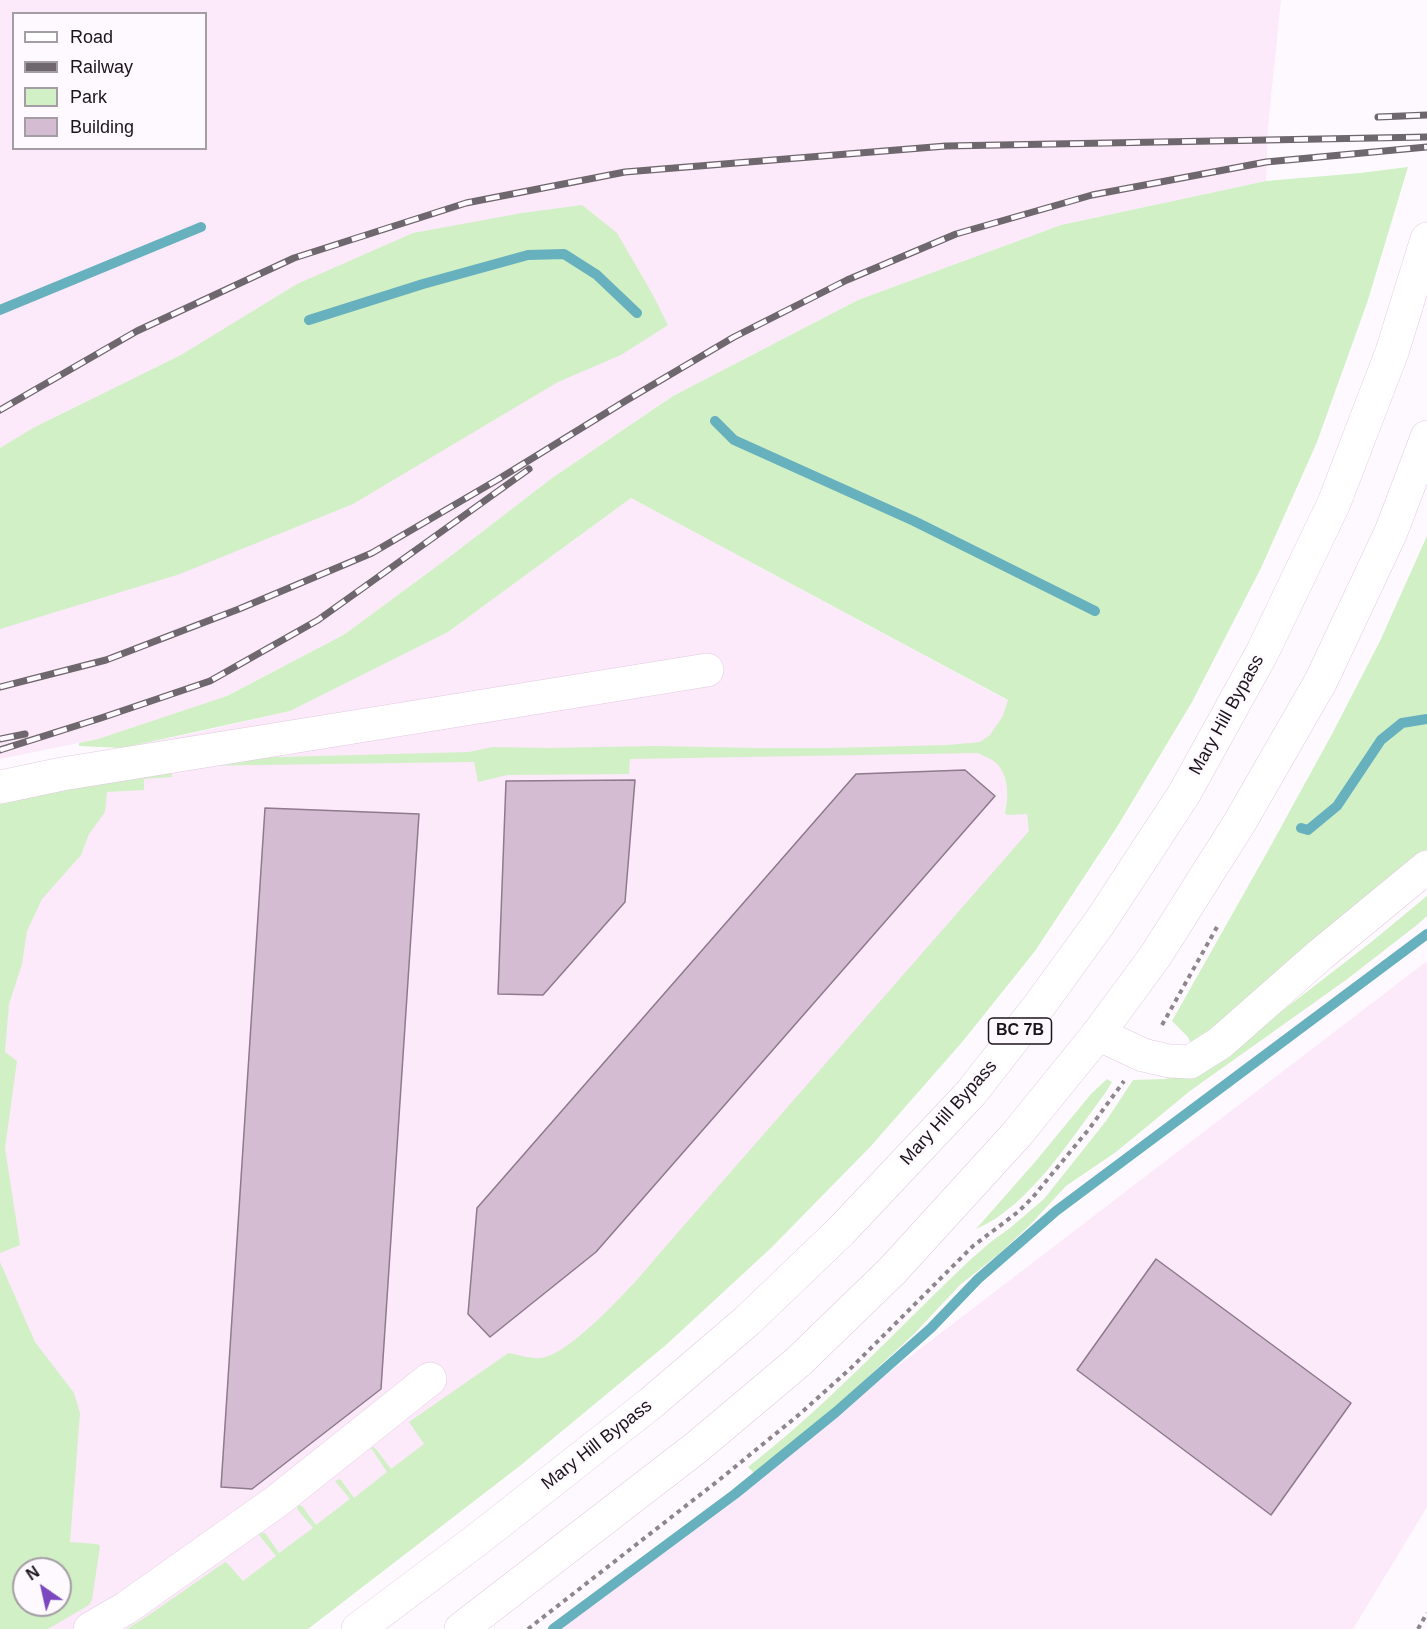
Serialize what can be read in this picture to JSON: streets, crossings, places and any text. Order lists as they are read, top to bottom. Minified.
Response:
{"streets":{"main road":["Mary Hill Bypass","BC 7B"]},"legend":["Road","Railway","Park","Building"],"north":"top left"}
